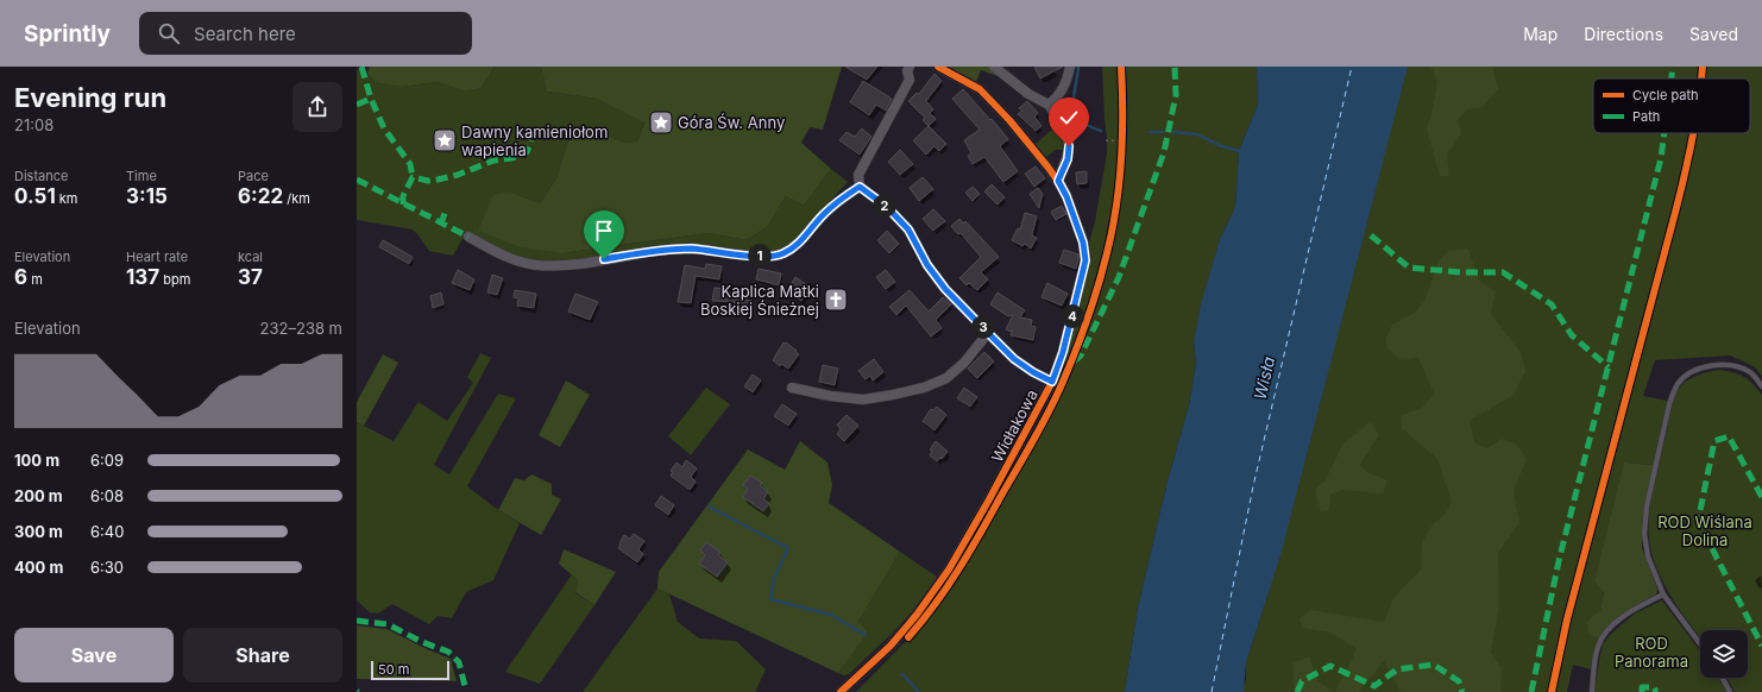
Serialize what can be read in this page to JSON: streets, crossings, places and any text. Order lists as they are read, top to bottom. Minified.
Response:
{"streets":{"street":["Widłakowa"]},"water":["Wisła"],"parks":["ROD Wiślana Dolina","ROD Panorama"],"places":{"place":["Góra Św. Anny","Dawny kamieniołom wapienia"],"church":["Kaplica Matki Boskiej Śnieżnej"]},"legend":["Cycle path","Path"],"scale_bar":"50 m","page":{"header":"Sprintly","search":"Search here","nav":["Map","Directions","Saved"],"heading":["Evening run","21:08"],"stats":[["Distance","0.51 km"],["Time","3:15"],["Pace","6:22 /km"],["Elevation","6 m"],["Heart rate","137 bpm"],["kcal","37"]],"pins":["2","1","4","3"],"chart":["Elevation","232–238 m"],"list":[{"name":"100 m","note":"6:09"},{"name":"200 m","note":"6:08"},{"name":"300 m","note":"6:40"},{"name":"400 m","note":"6:30"}],"buttons":["Save","Share"],"scale":"50 m"}}
